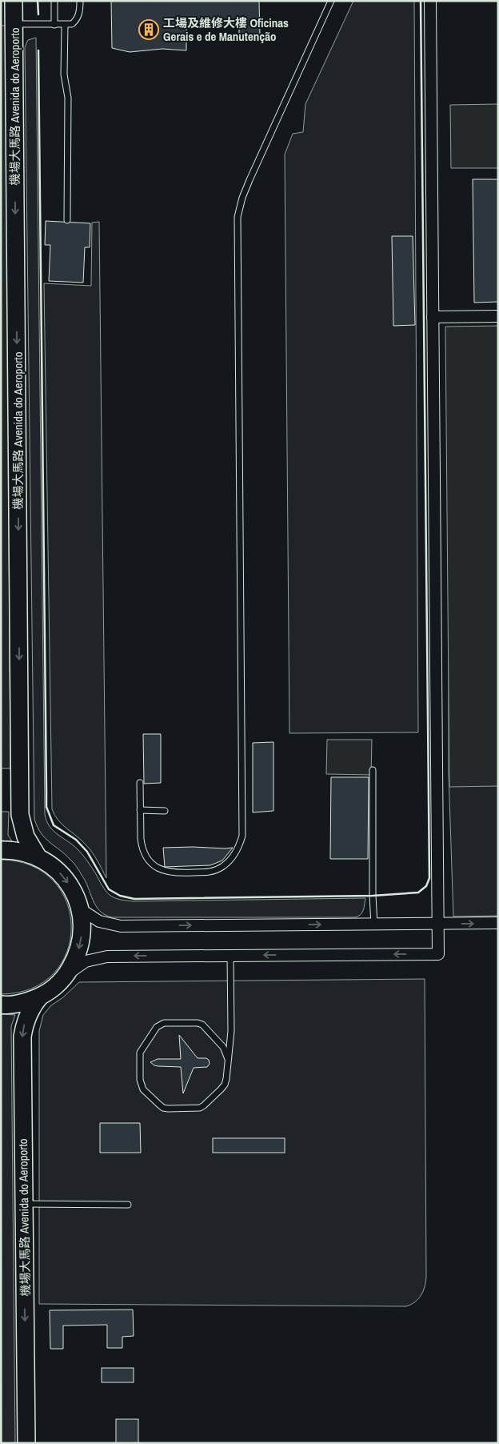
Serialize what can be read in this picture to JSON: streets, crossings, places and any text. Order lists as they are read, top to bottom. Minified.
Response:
{"streets":{"main road":["機場大馬路 Avenida do Aeroporto"]},"one_way":["機場大馬路 Avenida do Aeroporto"],"places":{"building":["工場及維修大樓 Oficinas Gerais e de Manutenção"]}}
